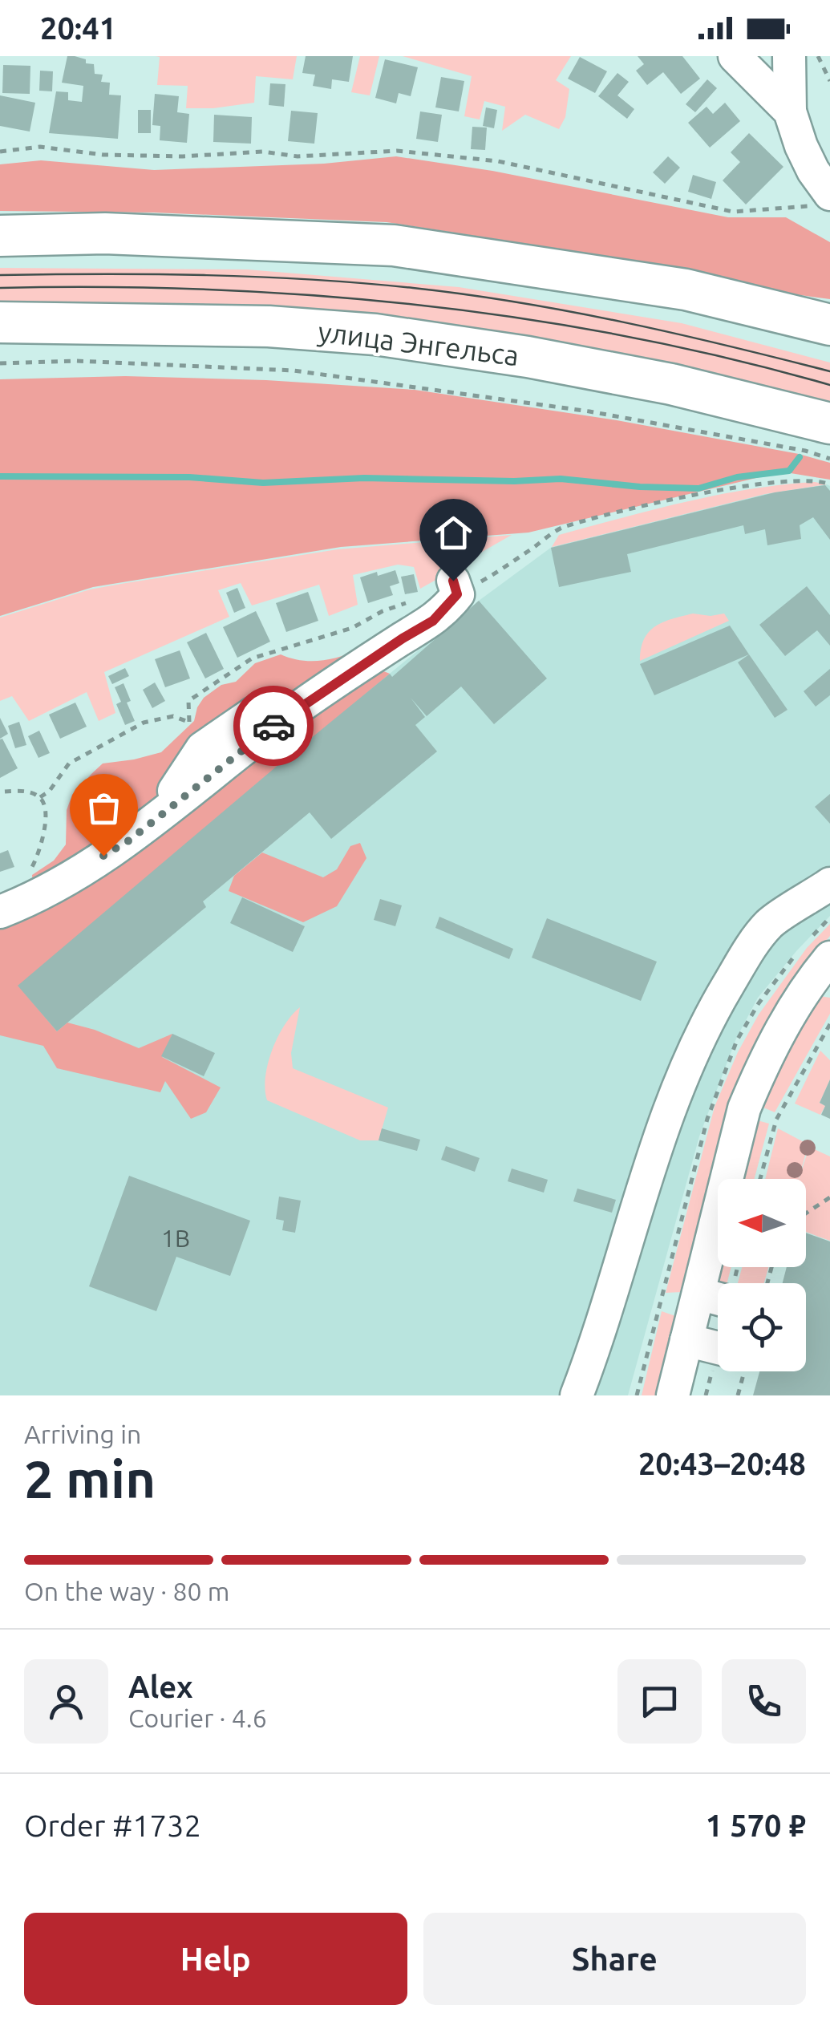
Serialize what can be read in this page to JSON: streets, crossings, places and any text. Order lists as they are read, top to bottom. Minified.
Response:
{"streets":{"main road":["улица Энгельса"]},"house_numbers":["1В"],"north":"left","page":{"status":"20:41","heading":["2 min","Arriving in","20:43–20:48"],"panel":["Alex","Courier · 4.6","Order #1732","1 570 ₽"],"bar":"On the way · 80 m","buttons":["Help","Share"]}}
